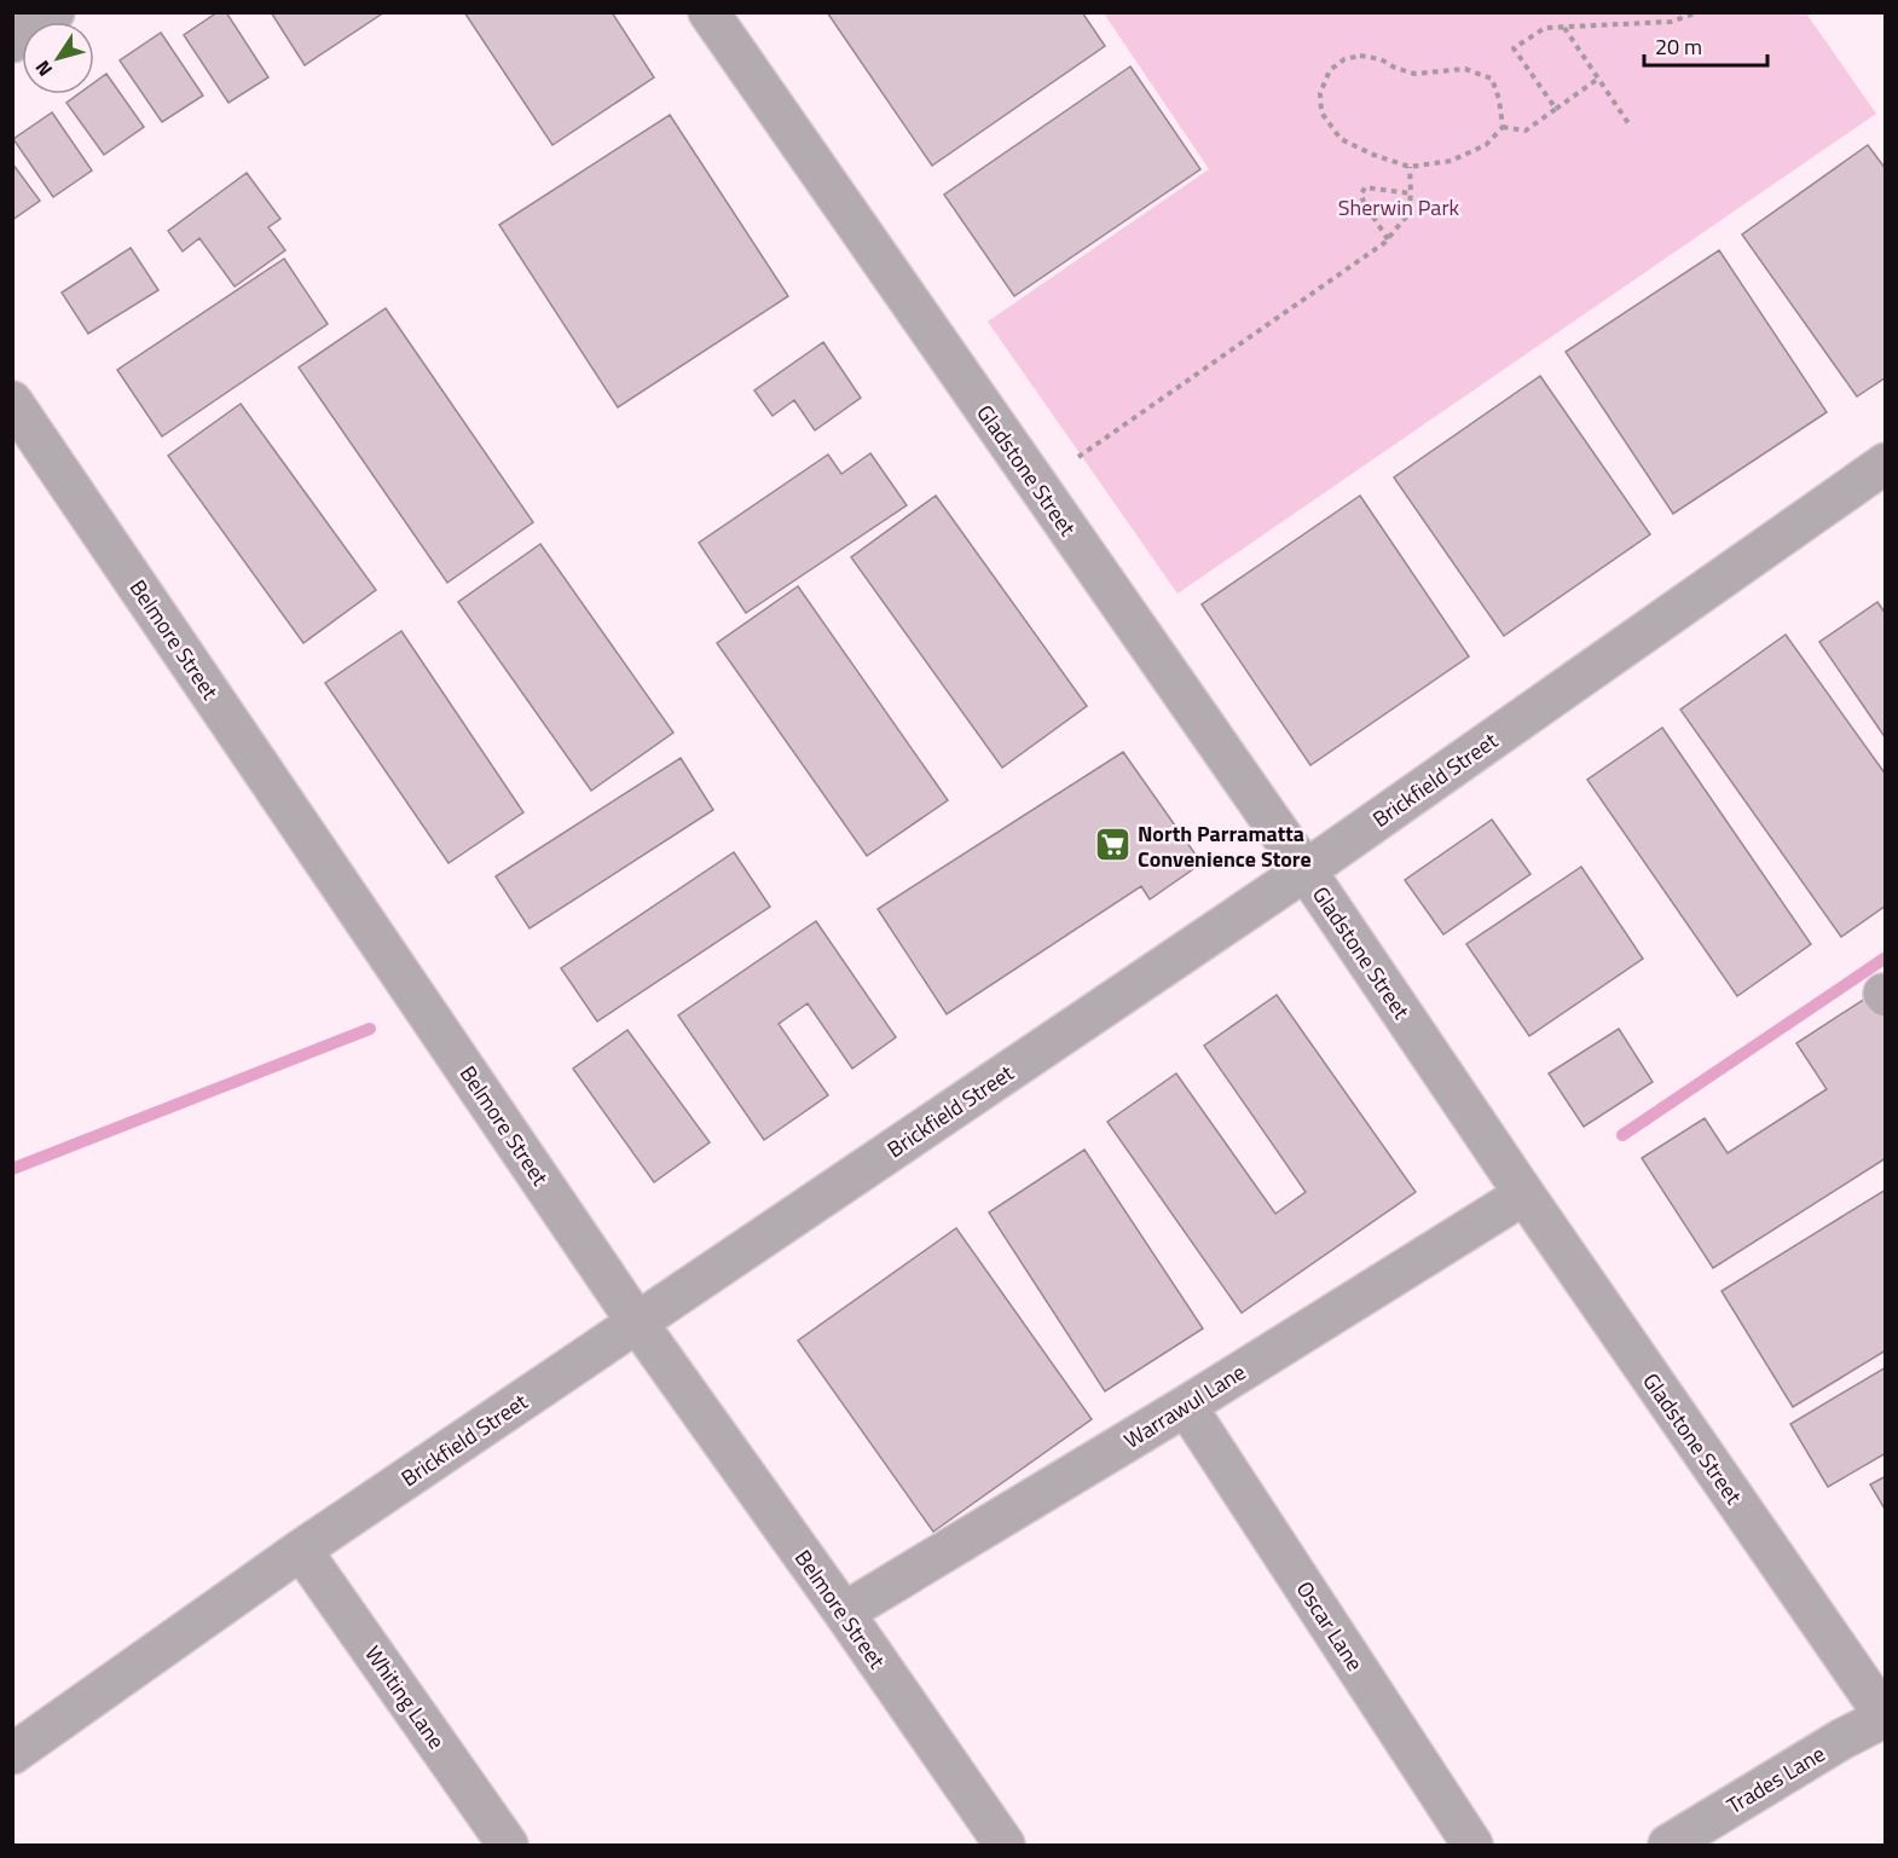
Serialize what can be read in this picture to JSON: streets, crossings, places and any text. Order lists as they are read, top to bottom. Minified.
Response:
{"streets":{"street":["Gladstone Street","Belmore Street","Brickfield Street","Warrawul Lane","Oscar Lane","Whiting Lane","Trades Lane"]},"crossings":[["Gladstone Street","Brickfield Street"],["Gladstone Street","Warrawul Lane"],["Gladstone Street","Trades Lane"],["Belmore Street","Brickfield Street"],["Belmore Street","Warrawul Lane"],["Brickfield Street","Whiting Lane"],["Warrawul Lane","Oscar Lane"]],"parks":["Sherwin Park"],"places":{"supermarket":["North Parramatta Convenience Store"]},"scale_bar":"20 m","north":"bottom left"}
